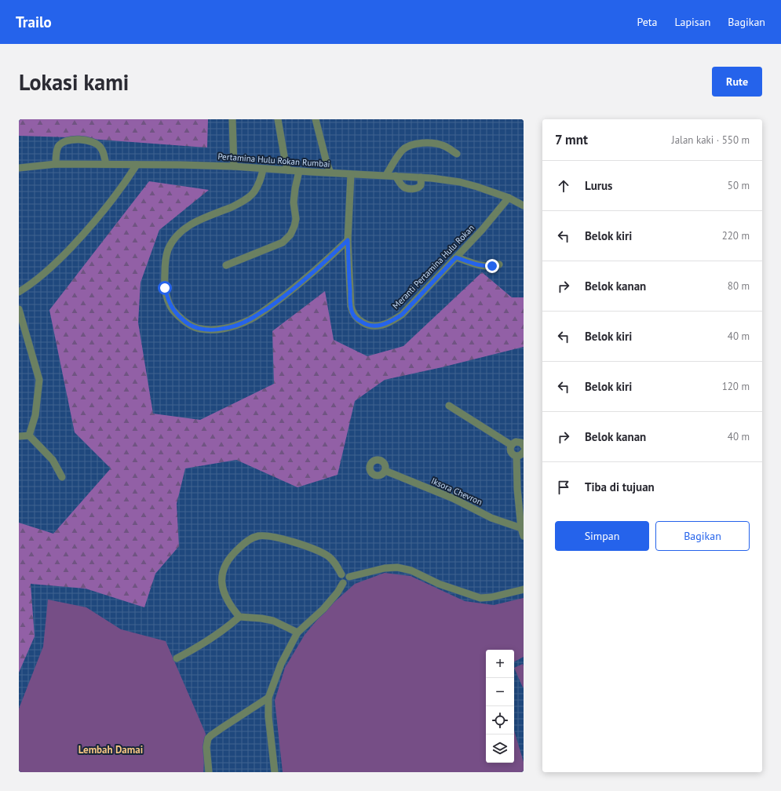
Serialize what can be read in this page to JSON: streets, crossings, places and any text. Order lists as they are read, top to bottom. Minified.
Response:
{"streets":{"street":["Pertamina Hulu Rokan Rumbai","Meranti Pertamina Hulu Rokan","Iksora Chevron"]},"crossings":[["Pertamina Hulu Rokan Rumbai","Meranti Pertamina Hulu Rokan"]],"districts":["Lembah Damai"],"page":{"header":"Trailo","nav":["Peta","Lapisan","Bagikan"],"buttons":["Rute",["Simpan","Bagikan"]],"title":"Lokasi kami","heading":["7 mnt","Jalan kaki · 550 m"],"list":[["Lurus","50 m"],["Belok kiri","220 m"],["Belok kanan","80 m"],["Belok kiri","40 m"],["Belok kiri","120 m"],["Belok kanan","40 m"],"Tiba di tujuan"],"map_buttons":["+","−"]}}
